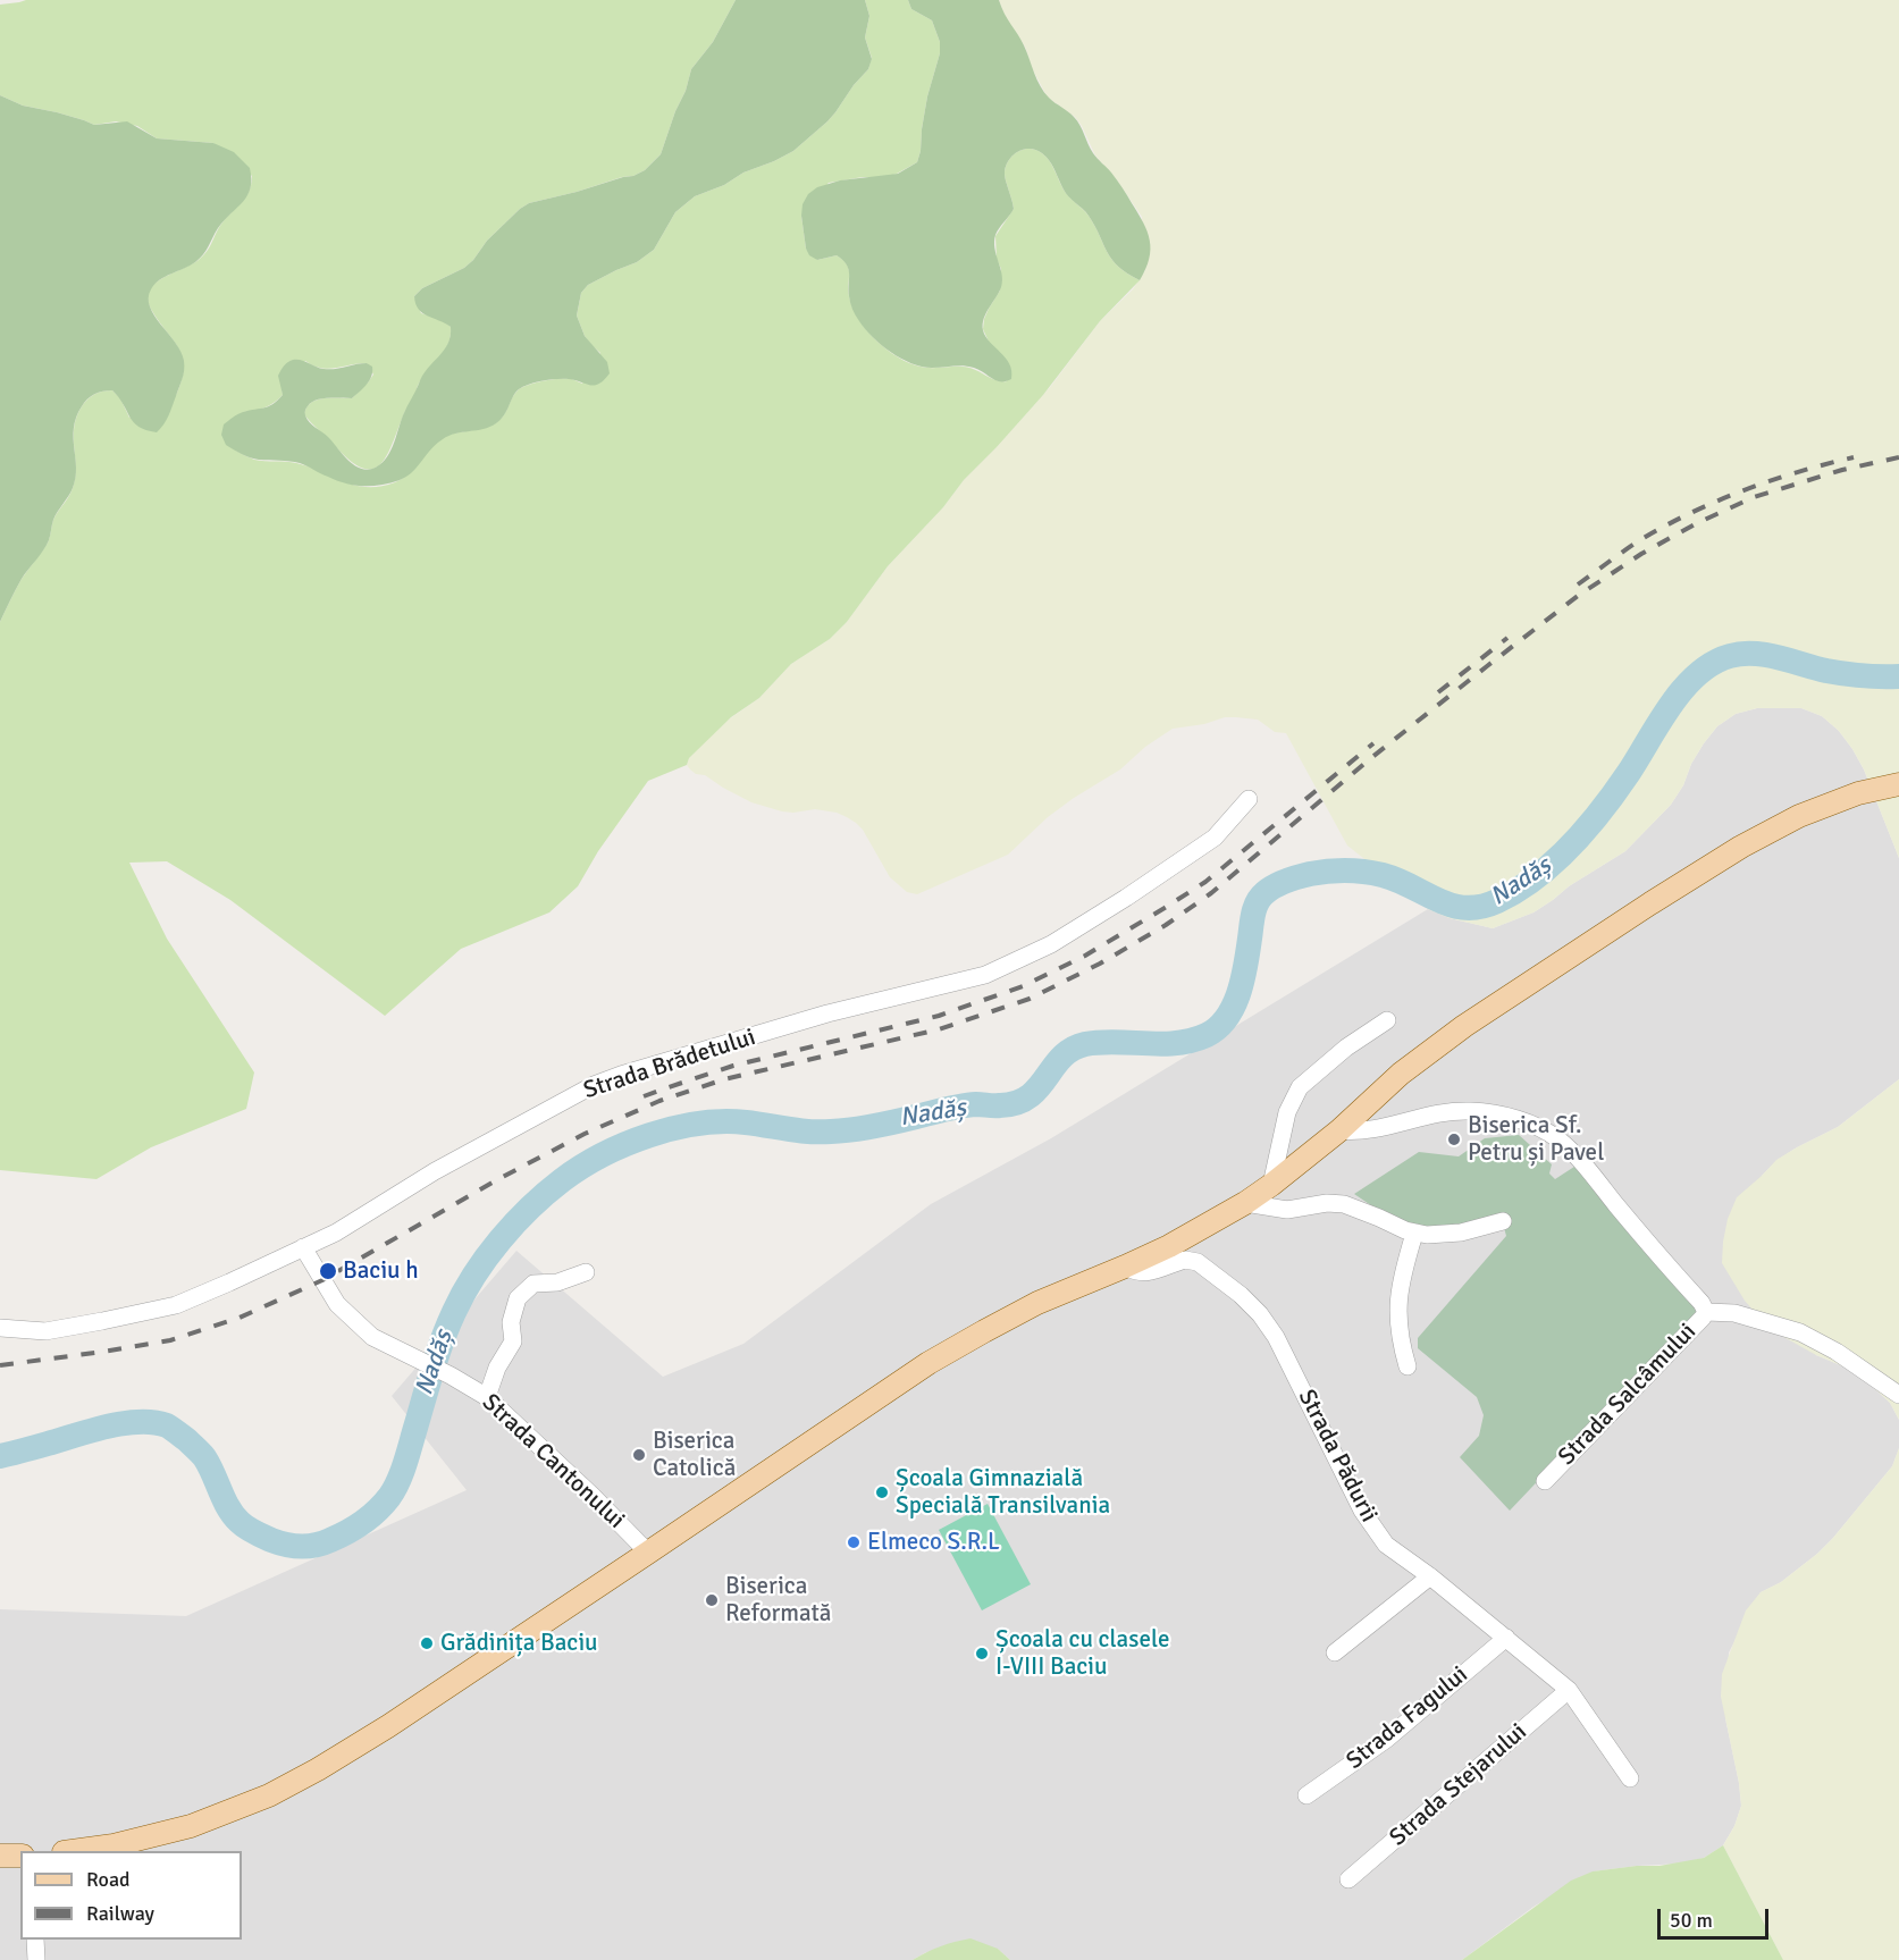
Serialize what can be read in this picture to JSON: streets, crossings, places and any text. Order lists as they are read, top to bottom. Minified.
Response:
{"streets":{"street":["Strada Brădetului","Strada Salcâmului","Strada Pădurii","Strada Cantonului","Strada Fagului","Strada Stejarului"]},"crossings":[["Strada Brădetului","Strada Cantonului"],["Strada Pădurii","Strada Fagului"],["Strada Pădurii","Strada Stejarului"]],"water":["Nadăș"],"places":["Biserica Sf. Petru și Pavel","Baciu h","Biserica Catolică","Școala Gimnazială Specială Transilvania","Elmeco S.R.L","Biserica Reformată","Grădinița Baciu","Școala cu clasele I-VIII Baciu"],"legend":["Road","Railway"],"scale_bar":"50 m"}
